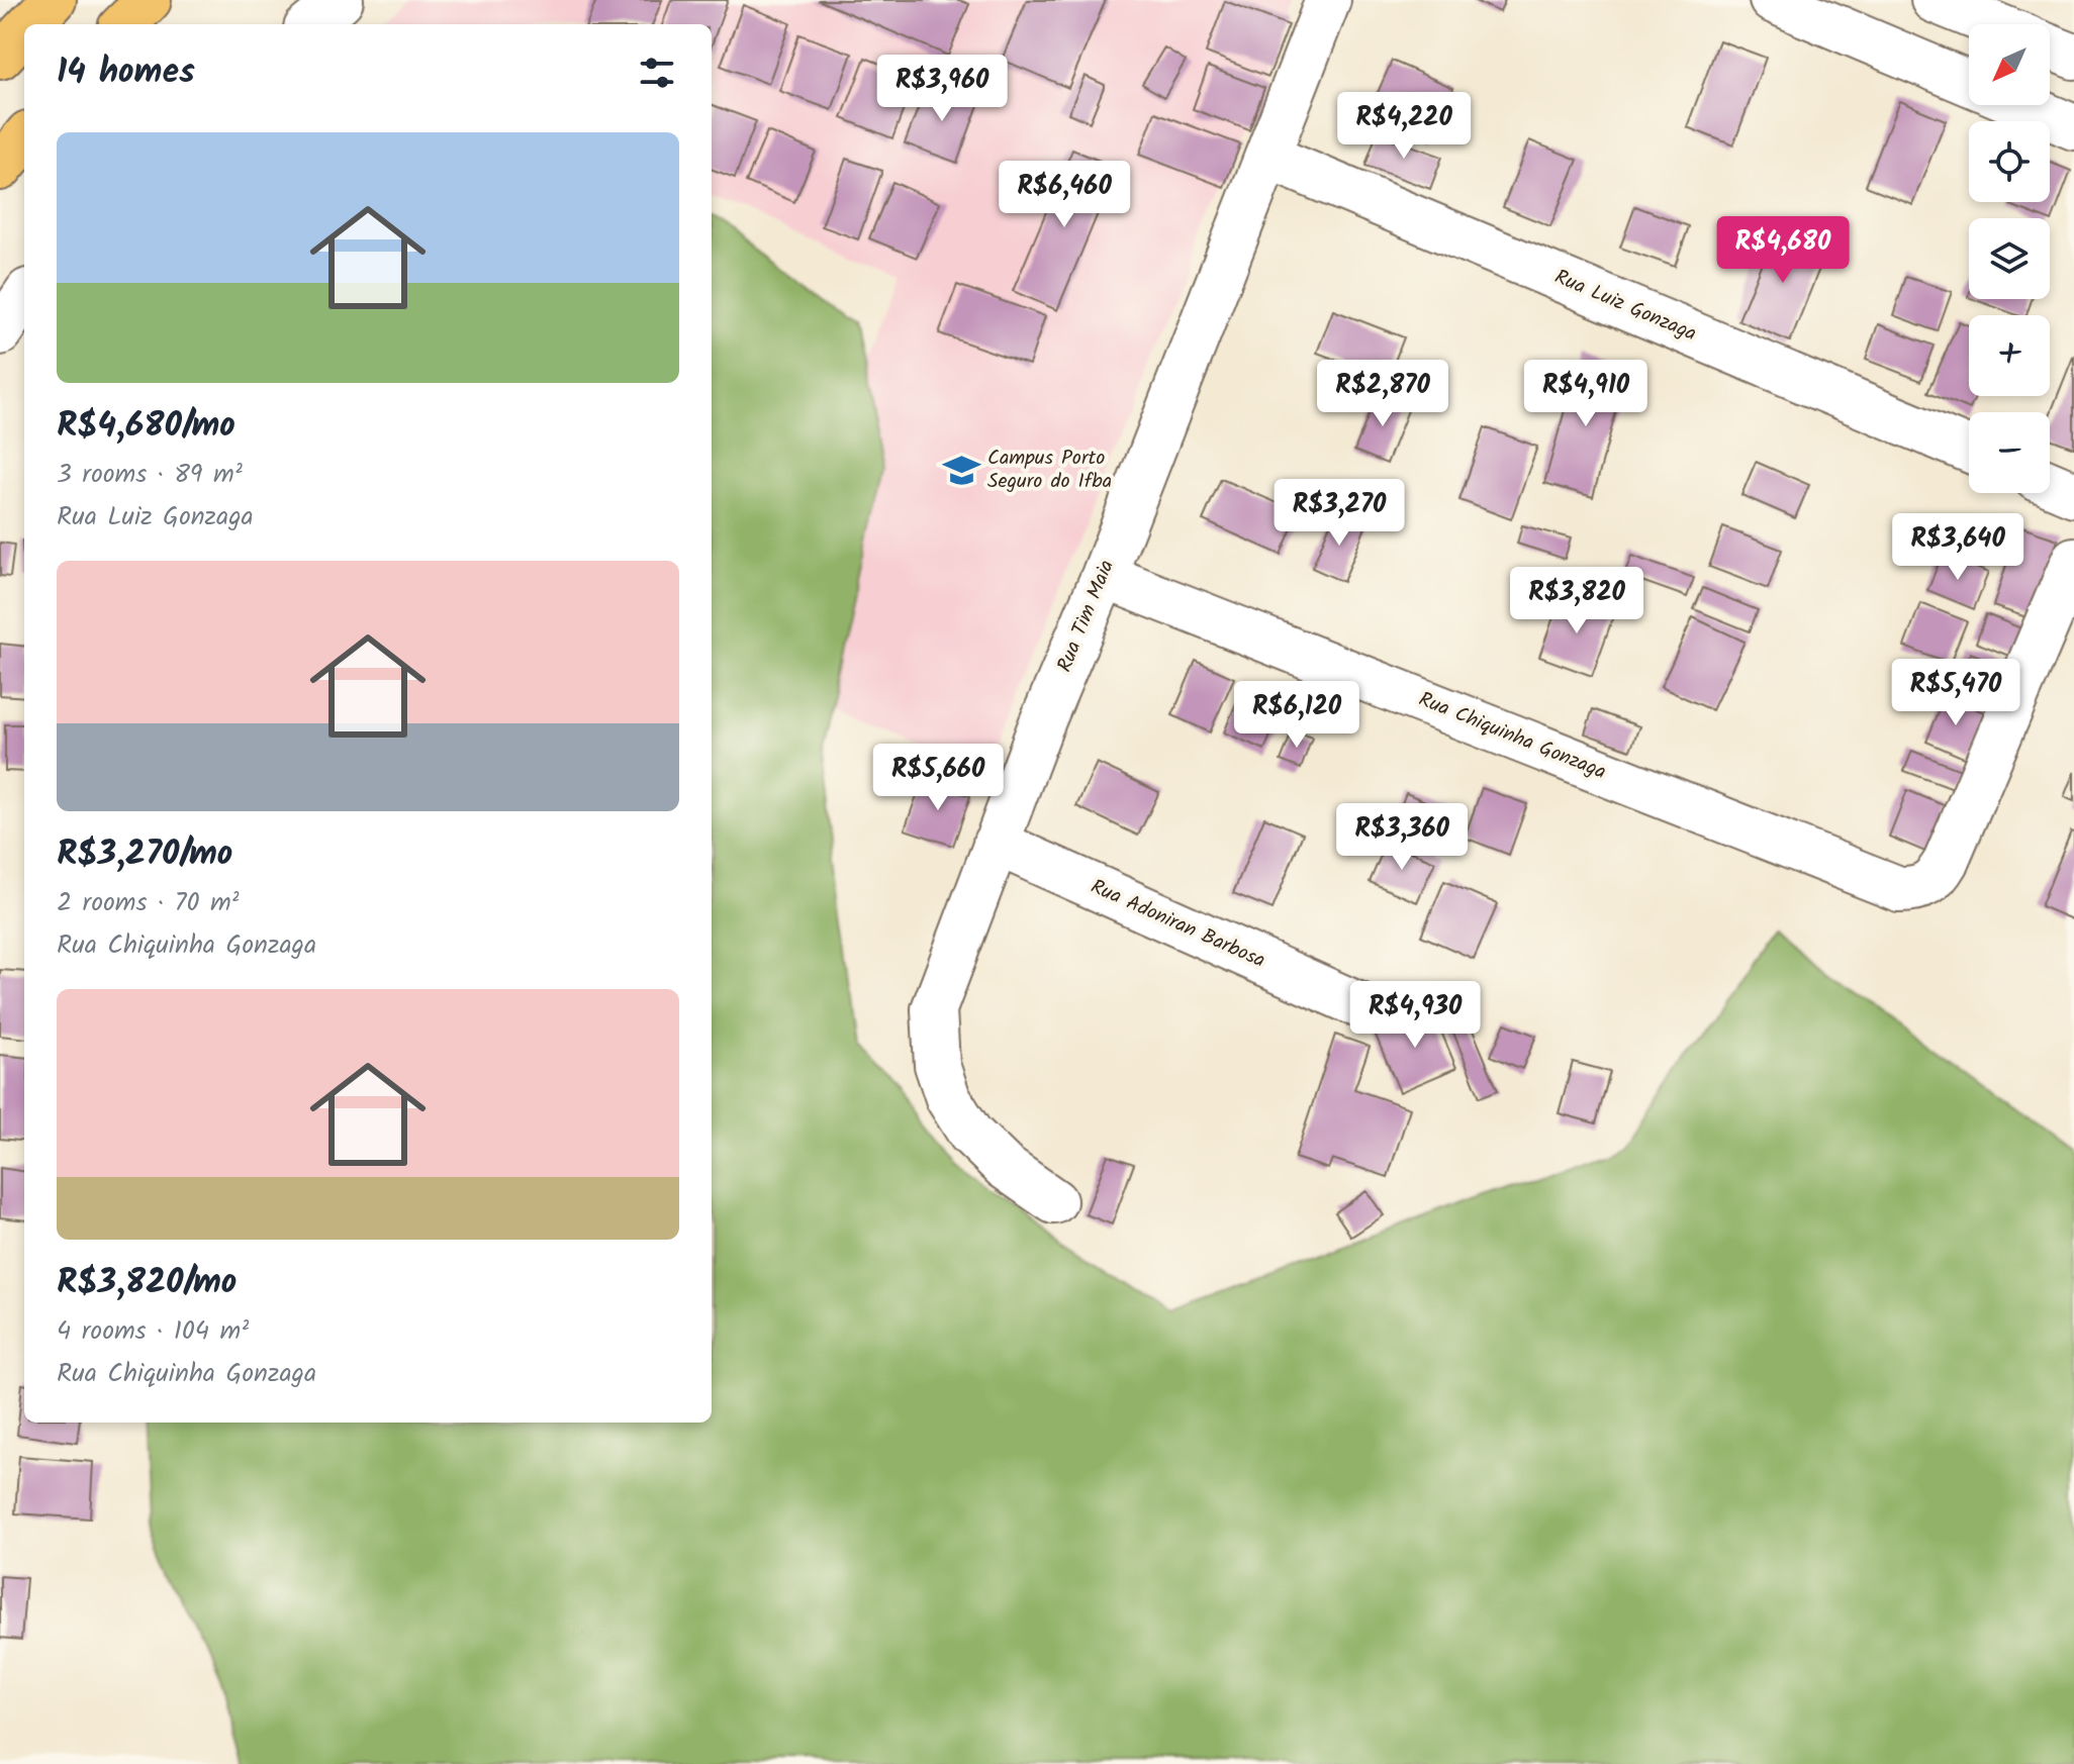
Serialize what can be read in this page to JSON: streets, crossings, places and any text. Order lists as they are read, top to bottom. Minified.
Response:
{"streets":{"street":["Rua Luiz Gonzaga","Rua Tim Maia","Rua Chiquinha Gonzaga","Rua Adoniran Barbosa"]},"crossings":[["Rua Luiz Gonzaga","Rua Tim Maia"],["Rua Tim Maia","Rua Chiquinha Gonzaga"],["Rua Tim Maia","Rua Adoniran Barbosa"]],"places":{"school or university":["Campus Porto Seguro do Ifba"]},"north":"bottom left","page":{"map_buttons":["+","−"],"heading":"14 homes","price":["R$3,960","R$4,220","R$6,460","R$4,680","R$2,870","R$4,910","R$3,270","R$3,640","R$3,820","R$5,470","R$6,120","R$5,660","R$3,360","R$4,930"],"list":[{"name":"R$4,680/mo","note":"3 rooms · 89 m² · Rua Luiz Gonzaga"},{"name":"R$3,270/mo","note":"2 rooms · 70 m² · Rua Chiquinha Gonzaga"},{"name":"R$3,820/mo","note":"4 rooms · 104 m² · Rua Chiquinha Gonzaga"}]}}
